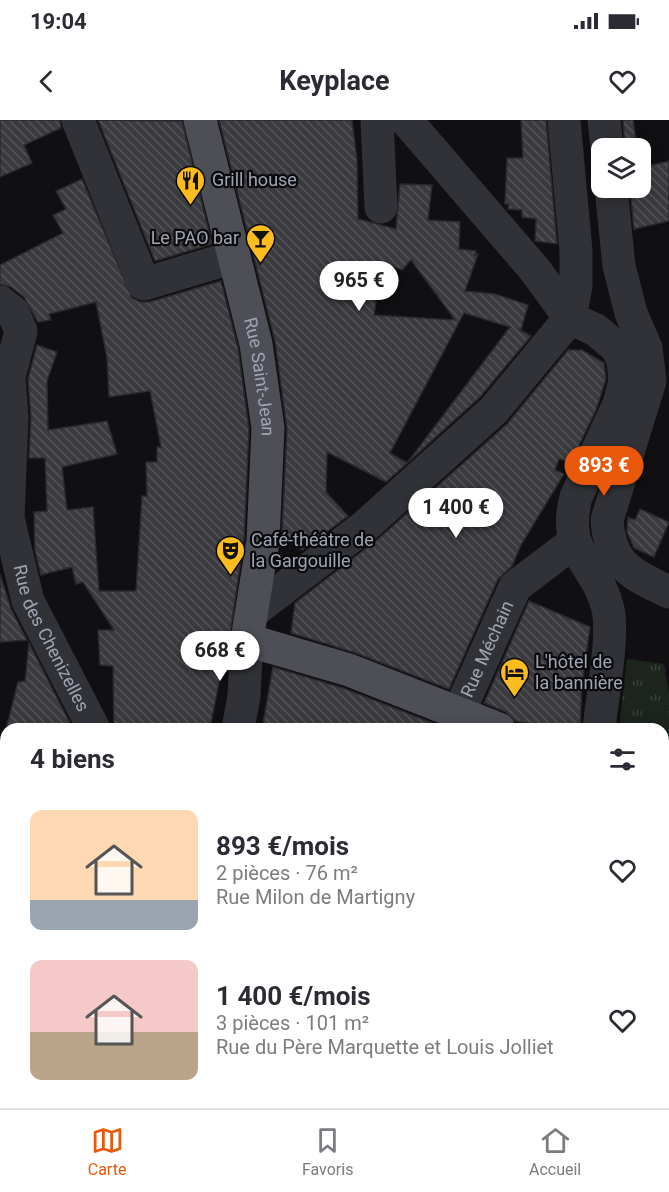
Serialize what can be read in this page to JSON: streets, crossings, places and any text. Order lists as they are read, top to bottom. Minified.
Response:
{"streets":{"main road":["Rue Saint-Jean"],"street":["Rue des Chenizelles","Rue Méchain"]},"places":{"restaurant":["Grill house"],"bar":["Le PAO bar"],"theatre":["Café-théâtre de la Gargouille"],"hotel":["L'hôtel de la bannière"]},"page":{"status":"19:04","header":"Keyplace","price":["965 €","893 €","1 400 €","668 €"],"heading":"4 biens","list":[{"name":"893 €/mois","note":"2 pièces · 76 m² · Rue Milon de Martigny"},{"name":"1 400 €/mois","note":"3 pièces · 101 m² · Rue du Père Marquette et Louis Jolliet"}],"tabs":["Carte","Favoris","Accueil"]}}
